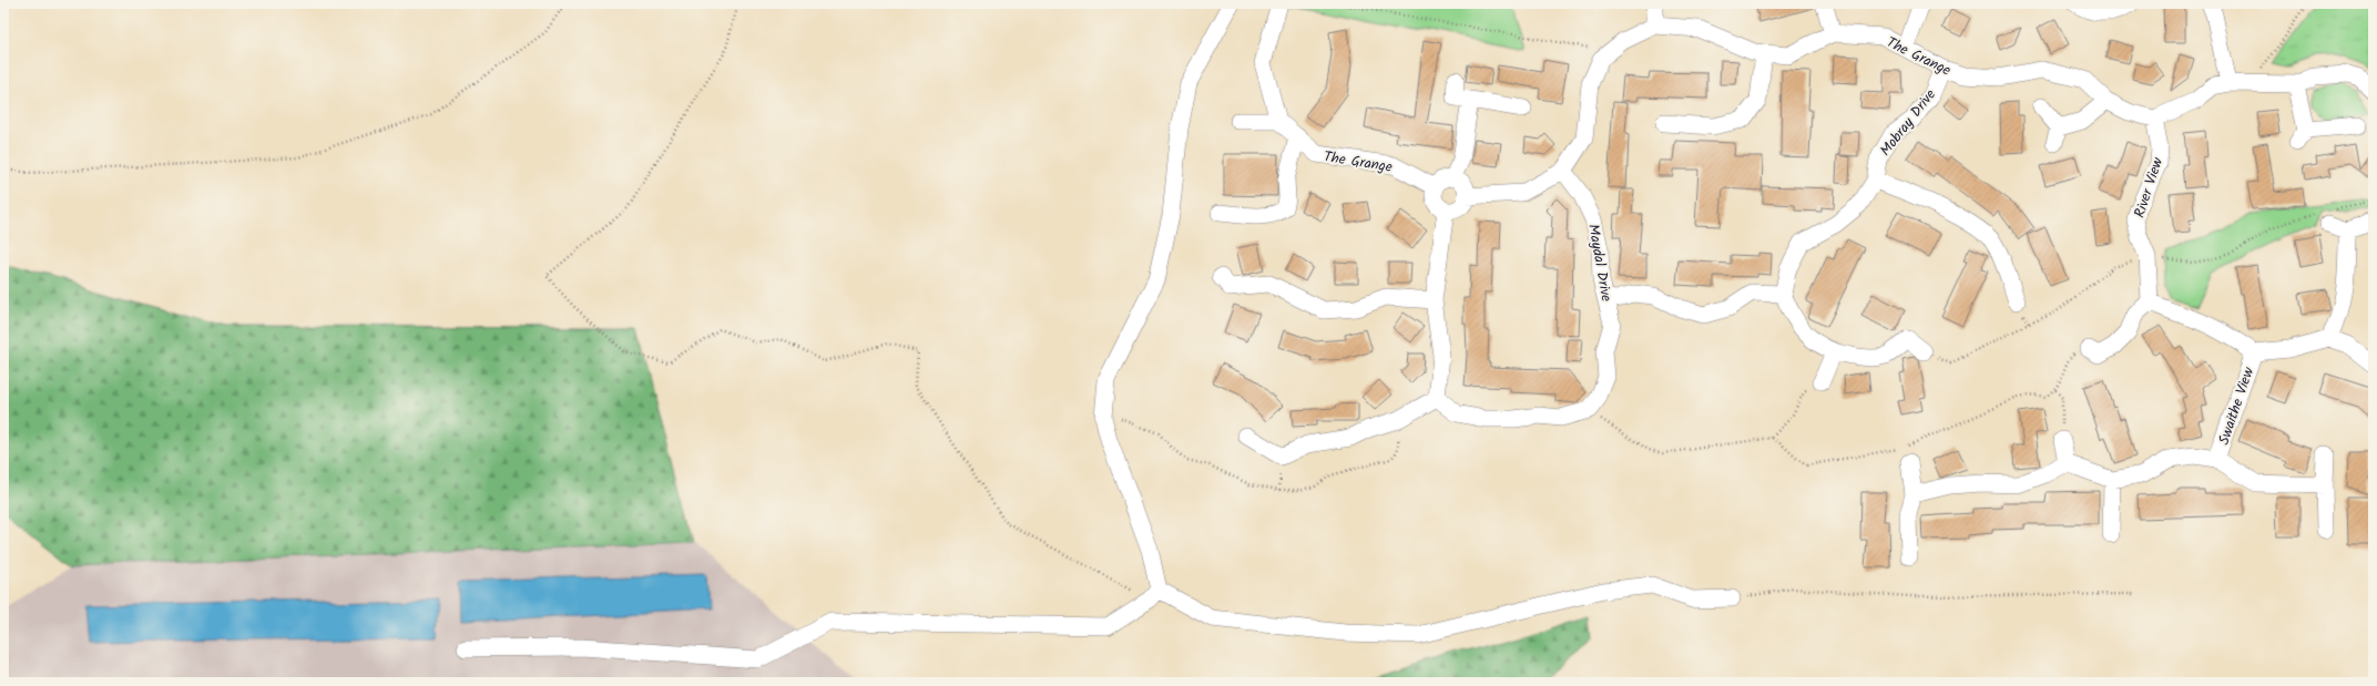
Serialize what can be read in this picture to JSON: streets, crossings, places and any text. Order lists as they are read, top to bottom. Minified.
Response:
{"streets":{"street":["The Grange","Mobray Drive","River View","Maydal Drive","Swaithe View"]},"crossings":[["The Grange","Mobray Drive"],["The Grange","River View"]]}
